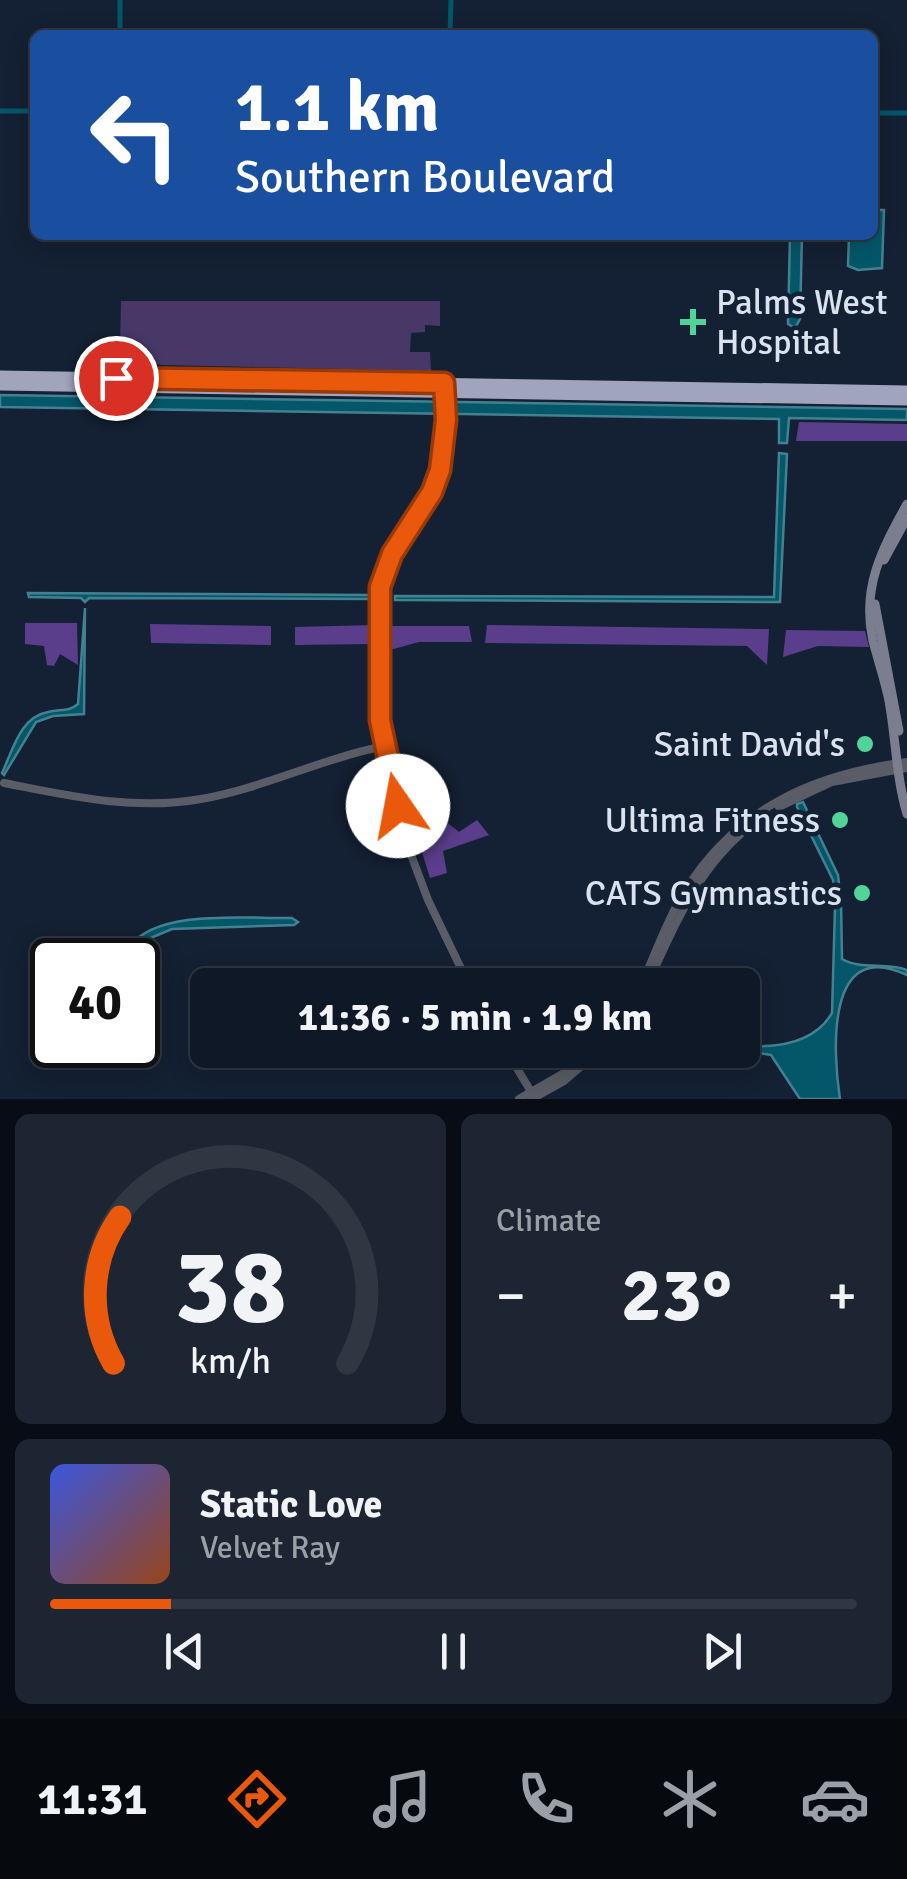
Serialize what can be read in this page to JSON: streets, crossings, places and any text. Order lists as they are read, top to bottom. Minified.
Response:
{"places":{"health":["Palms West Hospital"],"other":["Saint David's","Ultima Fitness","CATS Gymnastics"]},"page":{"turn":["1.1 km","Southern Boulevard"],"limit":"40","trip":"11:36 · 5 min · 1.9 km","tile":"Climate","heat":["−","23°","+"],"song":["Static Love","Velvet Ray"],"tabs":"11:31","gauge":["38","km/h"]}}
